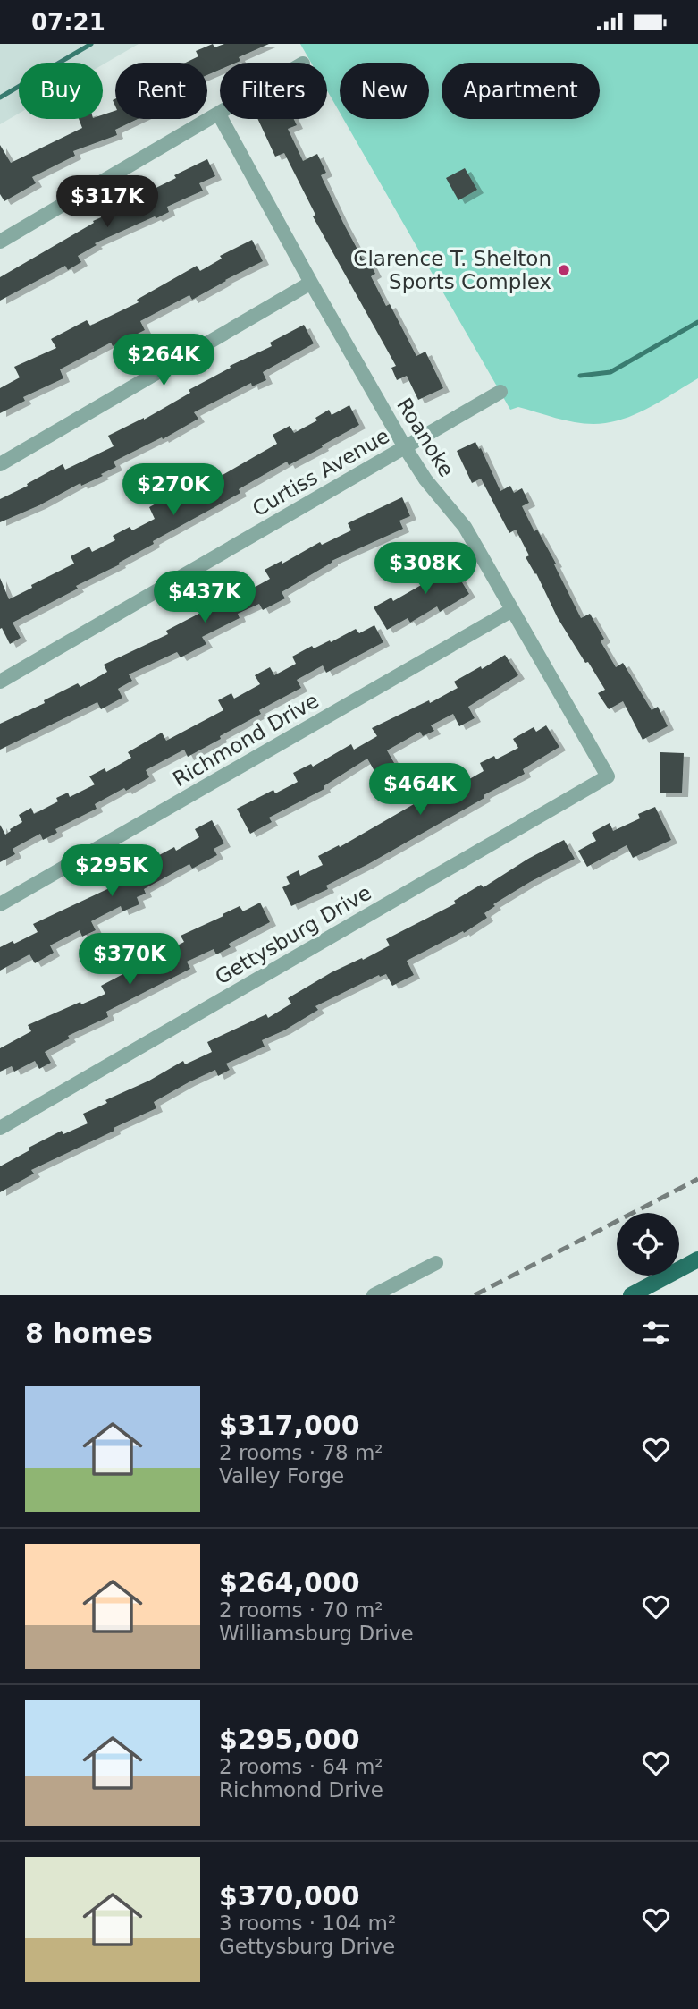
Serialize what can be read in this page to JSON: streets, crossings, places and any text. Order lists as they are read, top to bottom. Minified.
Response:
{"streets":{"street":["Roanoke","Curtiss Avenue","Richmond Drive","Gettysburg Drive"]},"crossings":[["Roanoke","Curtiss Avenue"],["Roanoke","Richmond Drive"],["Roanoke","Gettysburg Drive"]],"places":["Clarence T. Shelton Sports Complex"],"page":{"status":"07:21","chip":["Buy","Rent","Filters","New","Apartment"],"price":["$317K","$264K","$270K","$308K","$437K","$464K","$295K","$370K"],"heading":"8 homes","list":[{"name":"$317,000","note":"2 rooms · 78 m² · Valley Forge"},{"name":"$264,000","note":"2 rooms · 70 m² · Williamsburg Drive"},{"name":"$295,000","note":"2 rooms · 64 m² · Richmond Drive"},{"name":"$370,000","note":"3 rooms · 104 m² · Gettysburg Drive"}]}}
